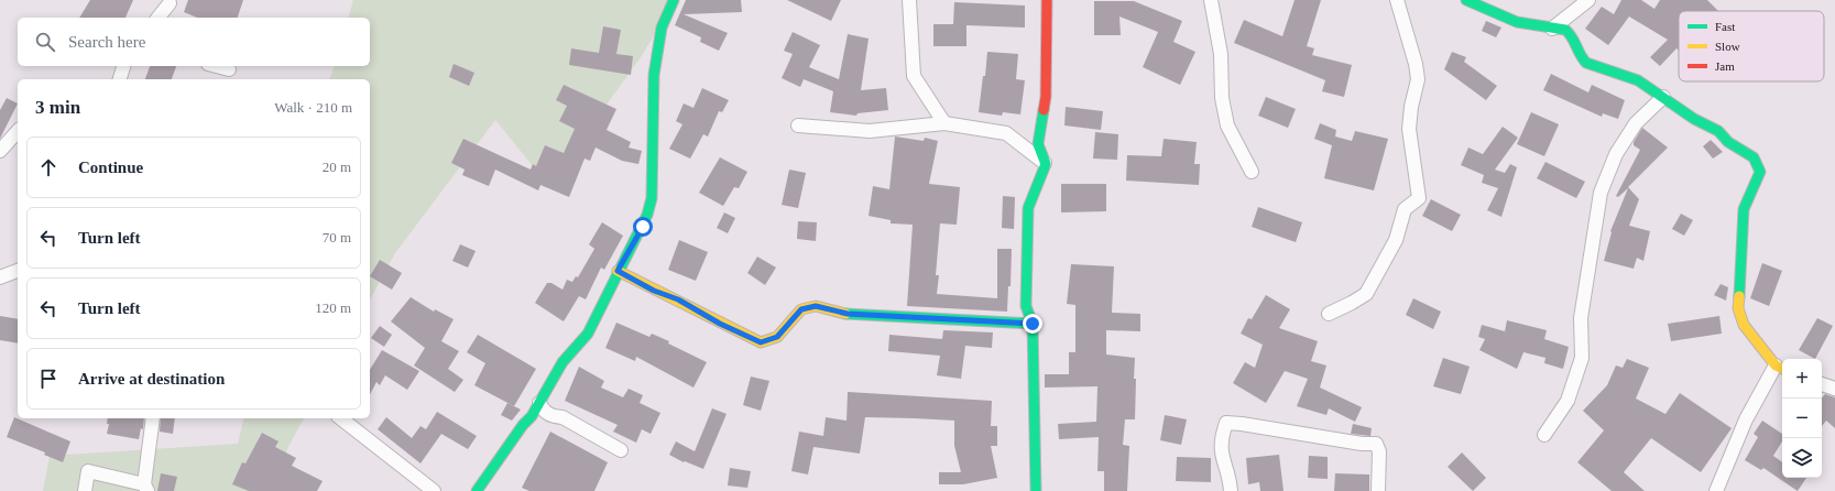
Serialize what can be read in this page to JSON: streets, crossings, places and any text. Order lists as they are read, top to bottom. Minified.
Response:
{"legend":["Fast","Slow","Jam"],"page":{"search":"Search here","heading":["3 min","Walk · 210 m"],"list":[["Continue","20 m"],["Turn left","70 m"],["Turn left","120 m"],"Arrive at destination"],"map_buttons":["+","−"]}}
